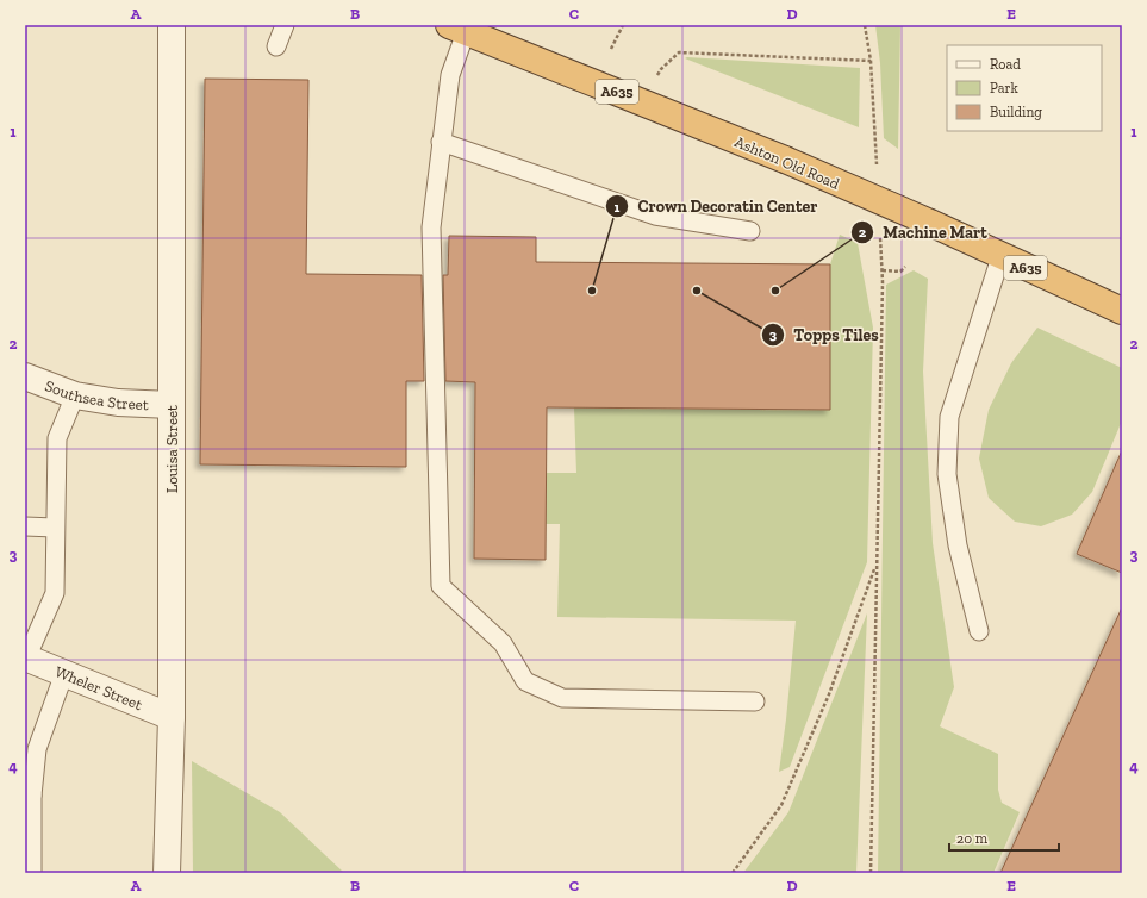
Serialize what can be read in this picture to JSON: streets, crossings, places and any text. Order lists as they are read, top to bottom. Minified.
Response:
{"streets":{"highway":["A635","Ashton Old Road"],"street":["Southsea Street","Louisa Street","Wheler Street"]},"crossings":[["Southsea Street","Louisa Street"],["Louisa Street","Wheler Street"]],"places":["Crown Decoratin Center","Topps Tiles","Machine Mart"],"legend":["Road","Park","Building"],"scale_bar":"20 m","grid":{"columns":["A","B","C","D","E"],"rows":["1","2","3","4"]}}
